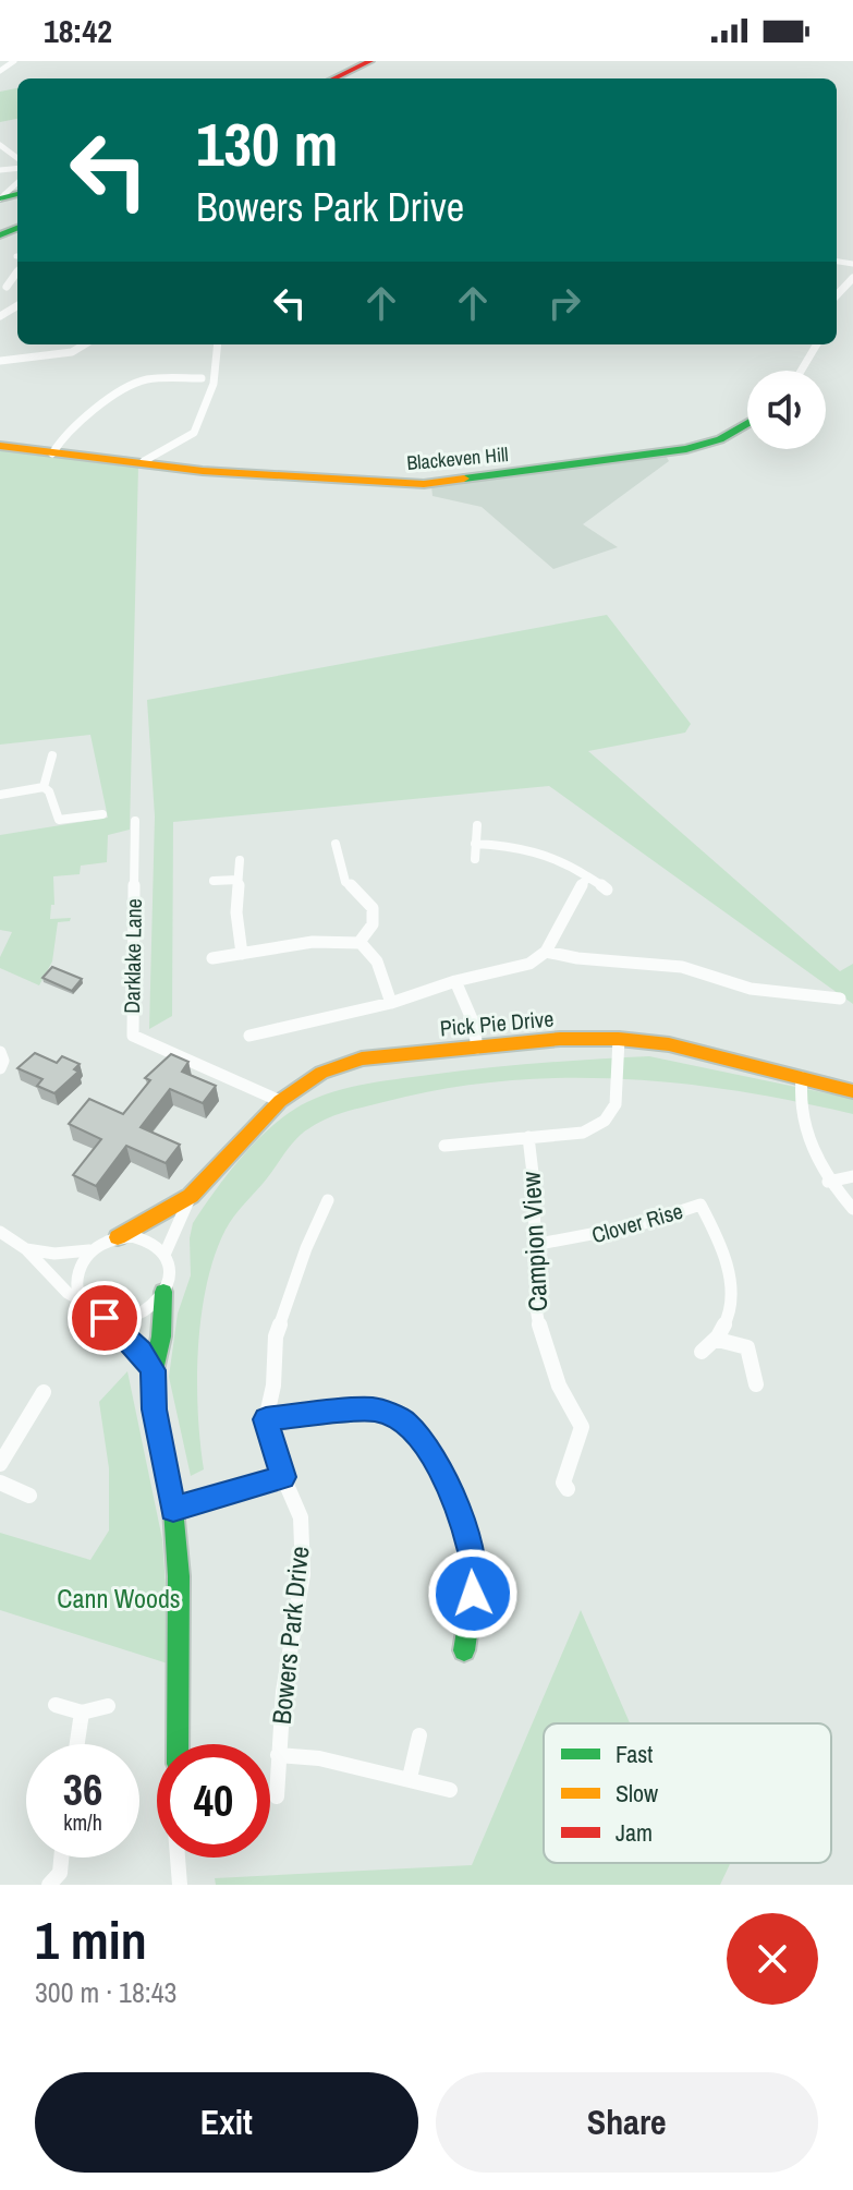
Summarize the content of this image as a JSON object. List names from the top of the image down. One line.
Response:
{"streets":{"main road":["Blackeven Hill","Pick Pie Drive"],"street":["Darklake Lane","Clover Rise","Campion View","Bowers Park Drive"]},"crossings":[["Darklake Lane","Pick Pie Drive"],["Clover Rise","Campion View"]],"parks":["Cann Woods"],"legend":["Fast","Slow","Jam"],"page":{"status":"18:42","turn":["130 m","Bowers Park Drive"],"speed":"36 km/h","limit":"40","heading":["1 min","300 m · 18:43"],"buttons":["Exit","Share"]}}
